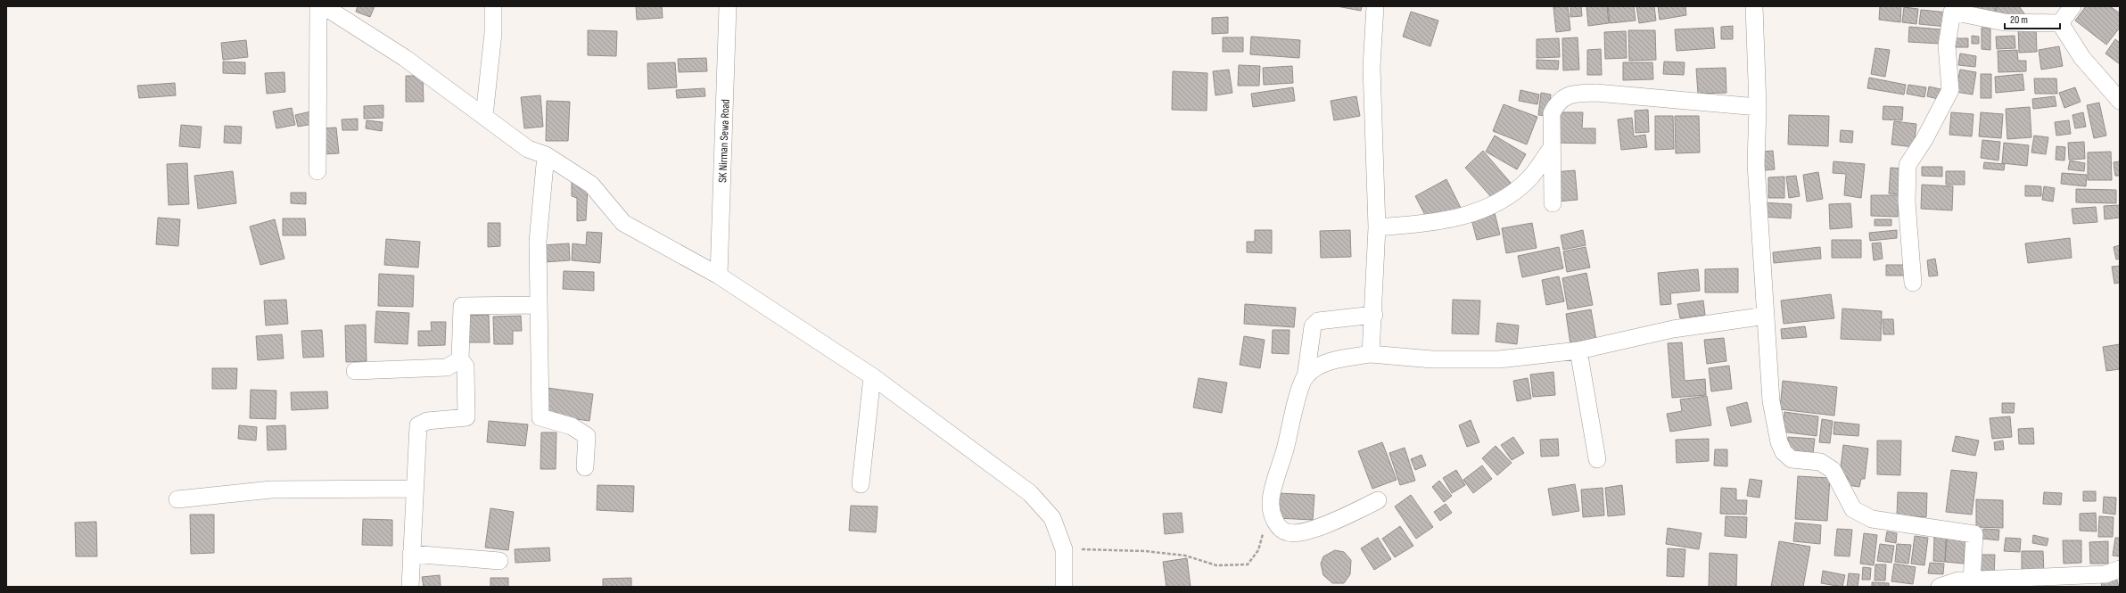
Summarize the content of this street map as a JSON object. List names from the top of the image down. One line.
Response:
{"streets":{"street":["SK Nirman Sewa Road"]},"scale_bar":"20 m"}
